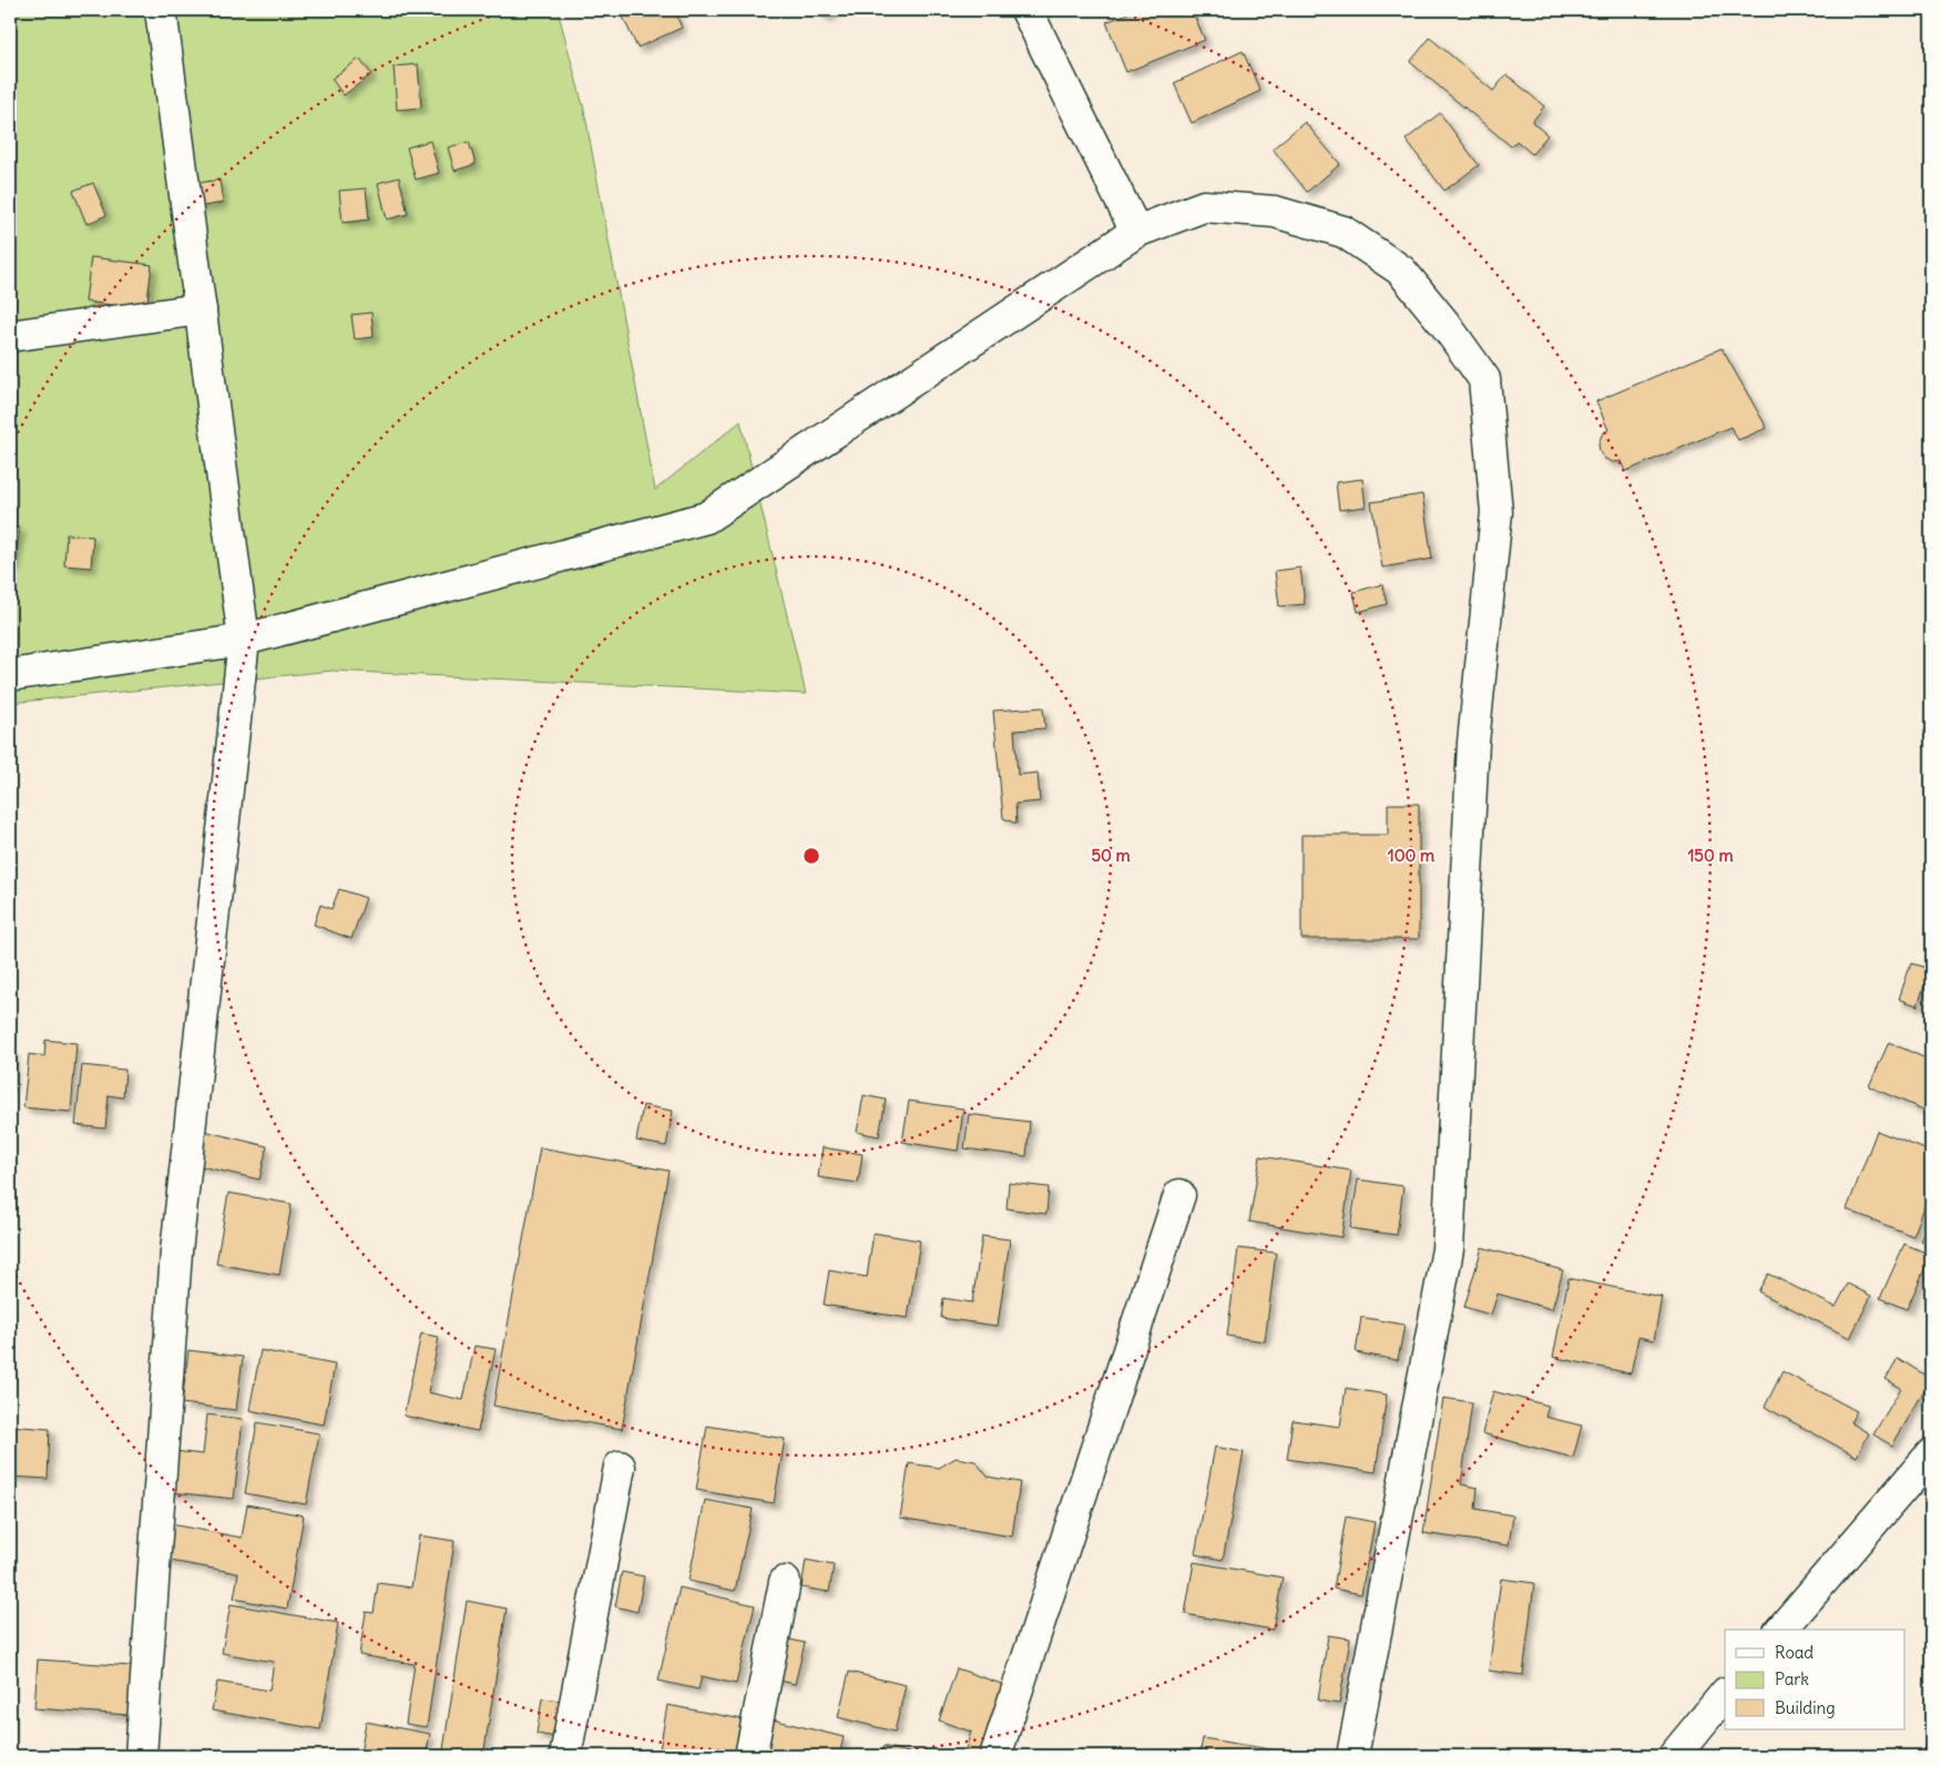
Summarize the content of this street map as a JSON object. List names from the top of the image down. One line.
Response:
{"legend":["Road","Park","Building"],"rings":["50 m","100 m","150 m"]}
